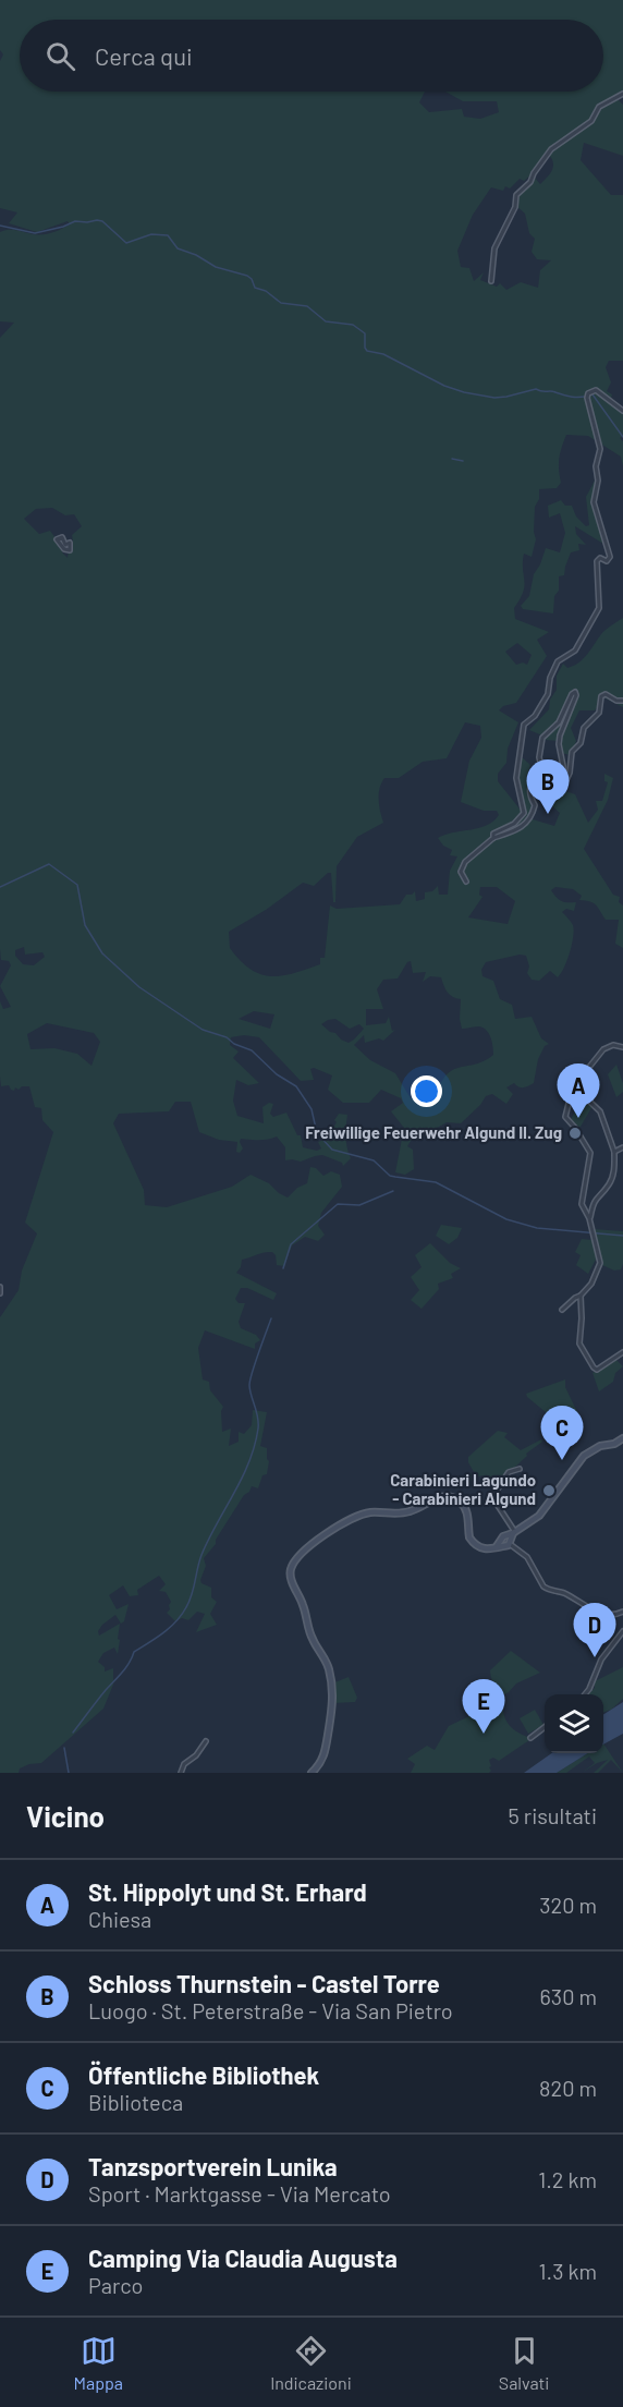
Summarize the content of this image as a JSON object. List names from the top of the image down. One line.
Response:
{"places":["Freiwillige Feuerwehr Algund II. Zug","Carabinieri Lagundo - Carabinieri Algund"],"page":{"search":"Cerca qui","pins":["B","A","C","D","E"],"heading":["Vicino","5 risultati"],"list":[{"mark":"A","name":"St. Hippolyt und St. Erhard","note":"Chiesa","value":"320 m"},{"mark":"B","name":"Schloss Thurnstein - Castel Torre","note":"Luogo · St. Peterstraße - Via San Pietro","value":"630 m"},{"mark":"C","name":"Öffentliche Bibliothek","note":"Biblioteca","value":"820 m"},{"mark":"D","name":"Tanzsportverein Lunika","note":"Sport · Marktgasse - Via Mercato","value":"1.2 km"},{"mark":"E","name":"Camping Via Claudia Augusta","note":"Parco","value":"1.3 km"}],"nav":["Mappa","Indicazioni","Salvati"]}}
